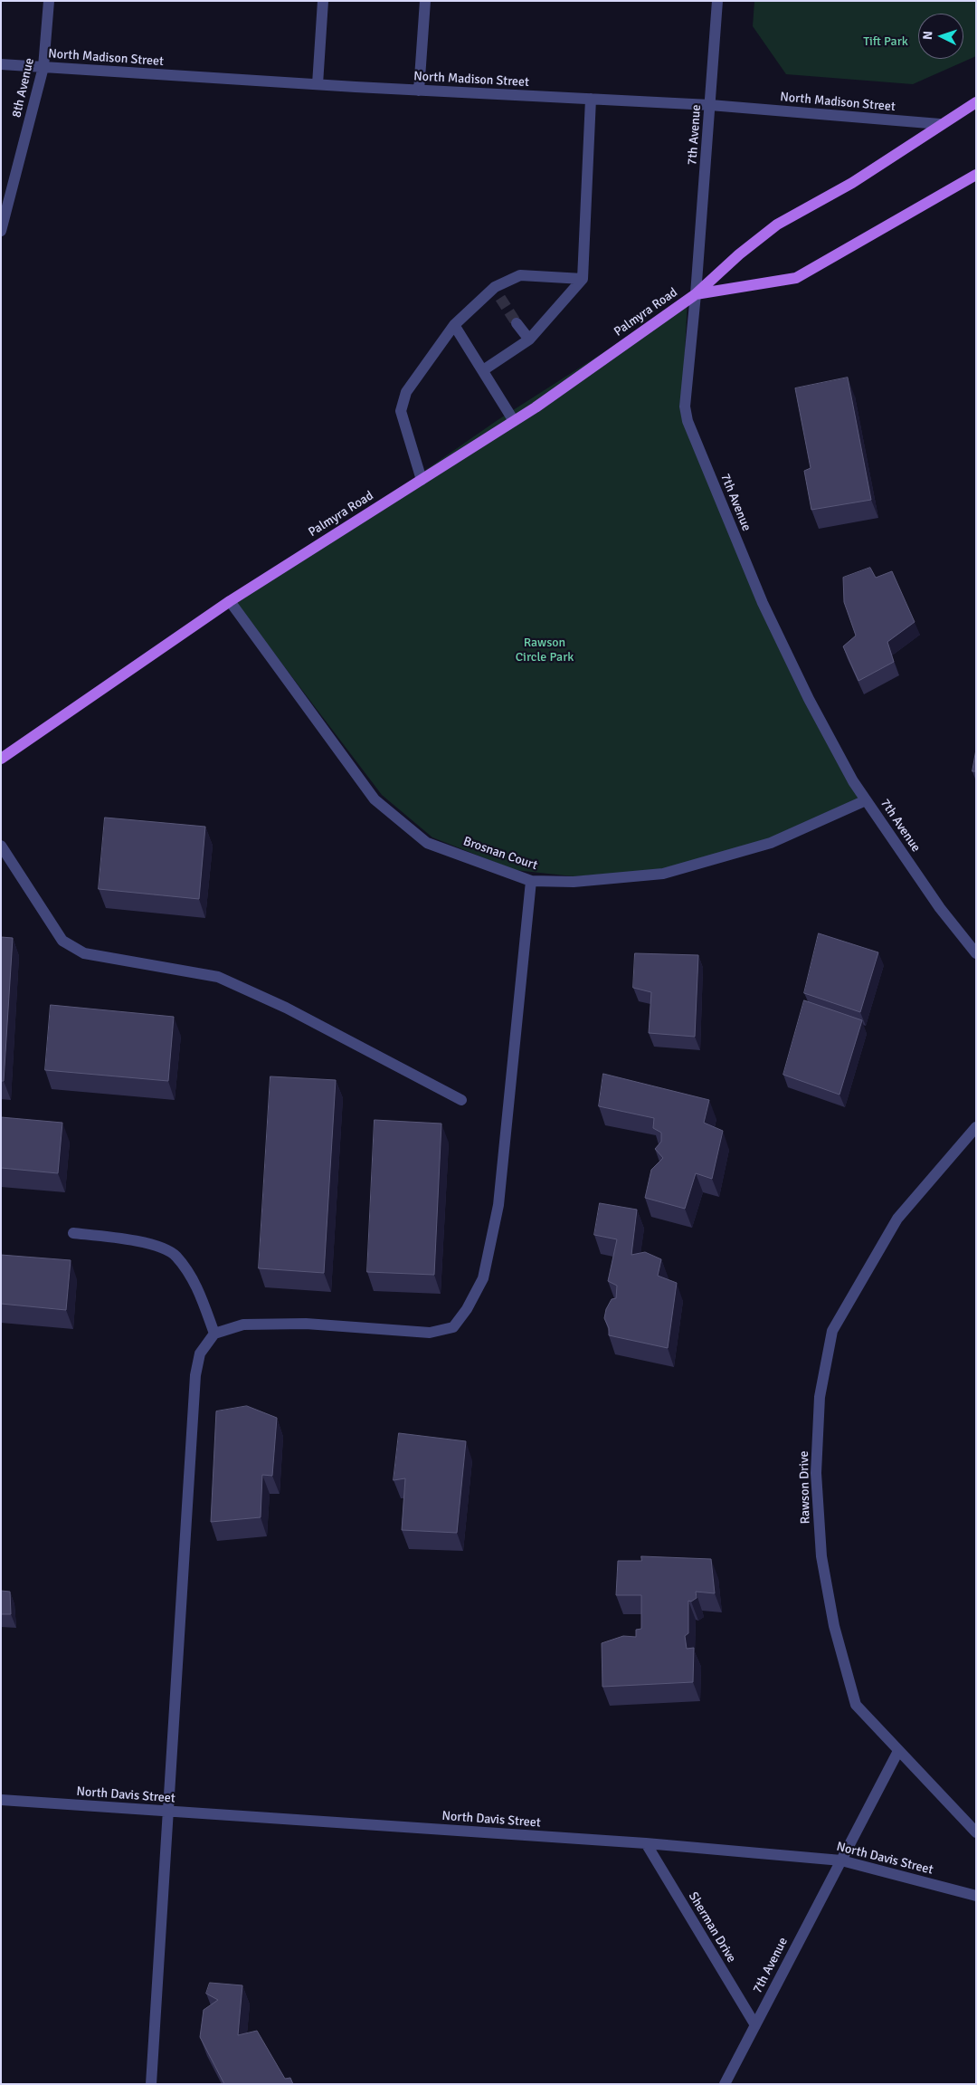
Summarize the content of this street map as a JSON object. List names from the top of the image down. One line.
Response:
{"streets":{"main road":["Palmyra Road"],"street":["North Madison Street","8th Avenue","7th Avenue","Brosnan Court","Rawson Drive","North Davis Street","Sherman Drive"]},"crossings":[["North Madison Street","8th Avenue"],["North Madison Street","7th Avenue"],["North Madison Street","Palmyra Road"],["7th Avenue","Palmyra Road"],["7th Avenue","Brosnan Court"],["7th Avenue","North Davis Street"],["7th Avenue","Sherman Drive"],["Palmyra Road","Brosnan Court"],["North Davis Street","Sherman Drive"]],"parks":["Tift Park","Rawson Circle Park"],"north":"left"}
